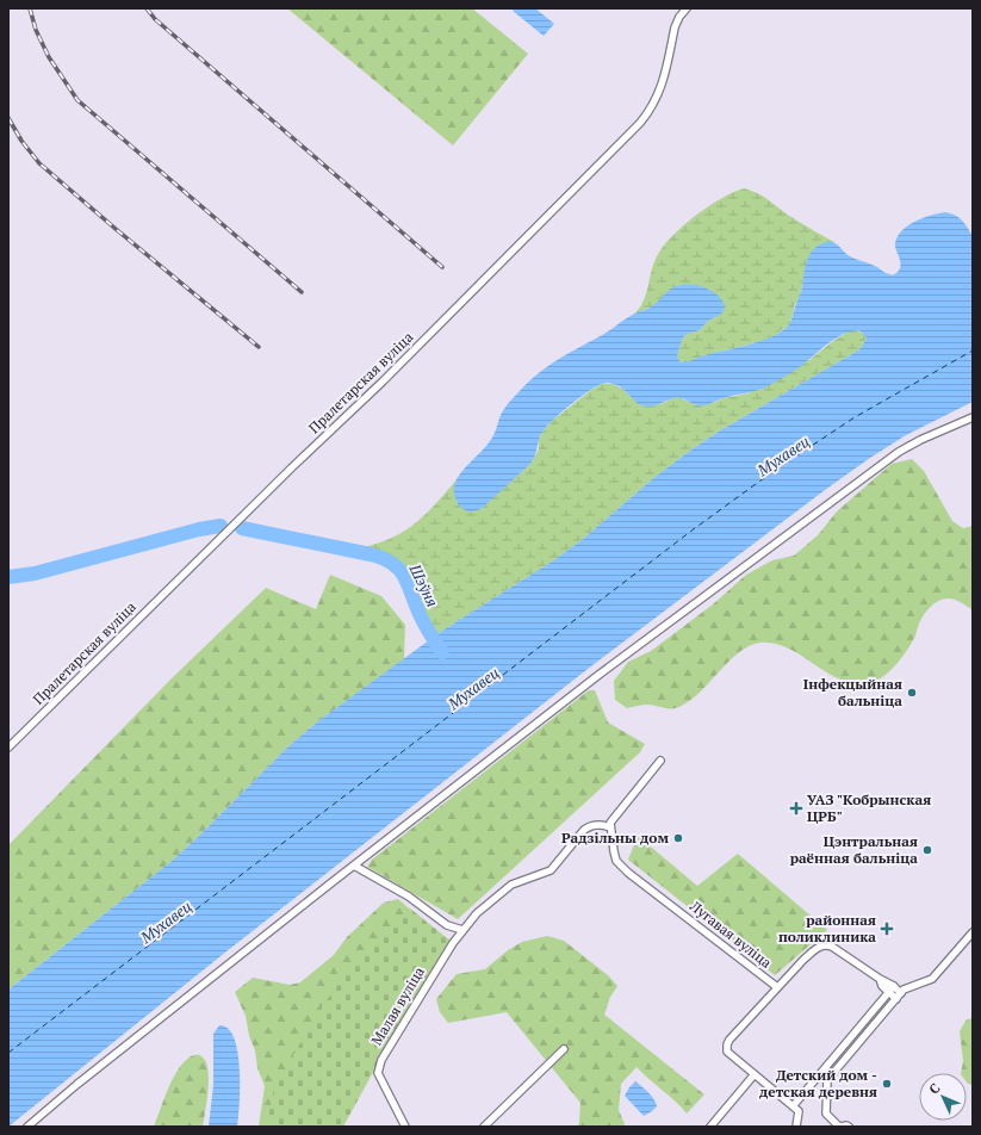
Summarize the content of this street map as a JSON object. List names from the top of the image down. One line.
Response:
{"streets":{"street":["Пралетарская вуліца","Лугавая вуліца","Малая вуліца"]},"crossings":[["Лугавая вуліца","Малая вуліца"]],"water":["Мухавец","Шэўня"],"places":{"other":["Інфекцыйная бальніца","Радзільны дом","Цэнтральная раённая бальніца","Детский дом - детская деревня"],"health":["УАЗ \"Кобрынская ЦРБ\"","районная поликлиника"]},"north":"top left"}
